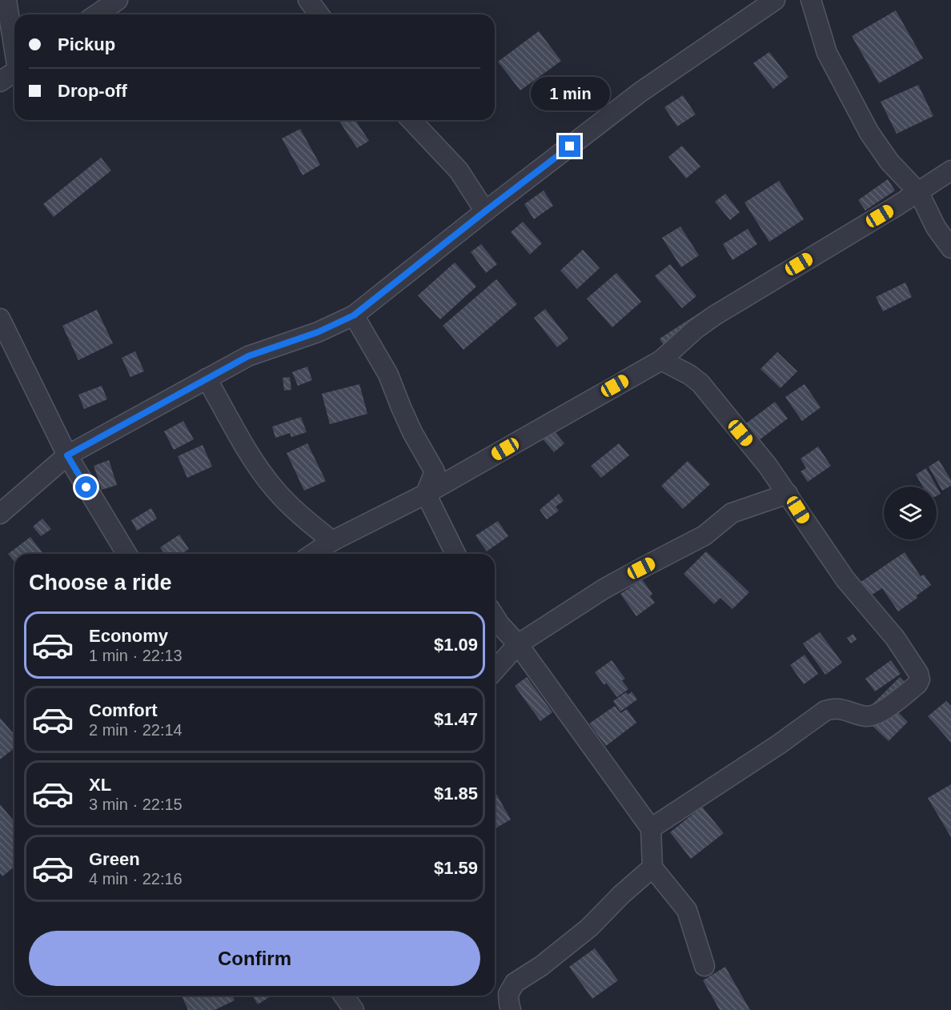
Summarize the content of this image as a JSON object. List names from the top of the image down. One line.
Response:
{"page":{"banner":["Pickup","Drop-off"],"bubble":"1 min","heading":"Choose a ride","list":[{"name":"Economy","note":"1 min · 22:13","value":"$1.09"},{"name":"Comfort","note":"2 min · 22:14","value":"$1.47"},{"name":"XL","note":"3 min · 22:15","value":"$1.85"},{"name":"Green","note":"4 min · 22:16","value":"$1.59"}],"buttons":"Confirm"}}
